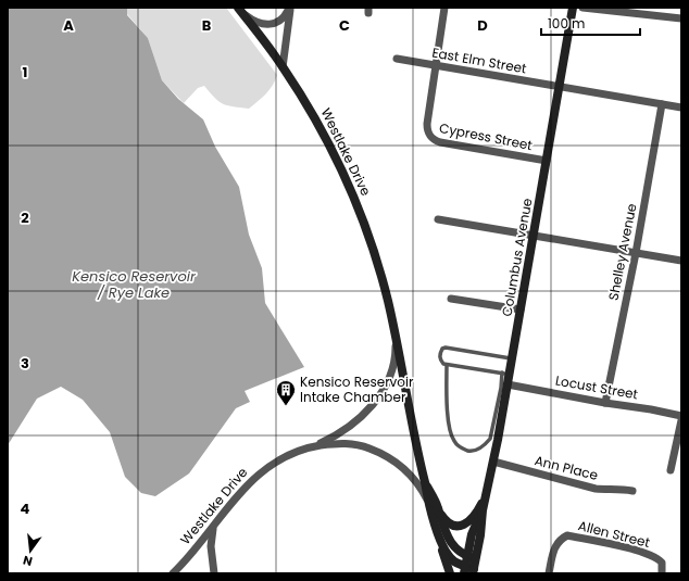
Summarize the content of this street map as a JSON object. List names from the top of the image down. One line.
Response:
{"streets":{"street":["East Elm Street","Cypress Street","Westlake Drive","Shelley Avenue","Columbus Avenue","Locust Street","Ann Place","Allen Street"]},"crossings":[["East Elm Street","Cypress Street"],["East Elm Street","Shelley Avenue"],["East Elm Street","Columbus Avenue"],["Cypress Street","Columbus Avenue"],["Shelley Avenue","Locust Street"],["Columbus Avenue","Locust Street"],["Columbus Avenue","Ann Place"]],"water":["Kensico Reservoir / Rye Lake"],"places":{"building":["Kensico Reservoir Intake Chamber"]},"scale_bar":"100 m","north":"bottom","grid":{"columns":["A","B","C","D"],"rows":["1","2","3","4"]}}
